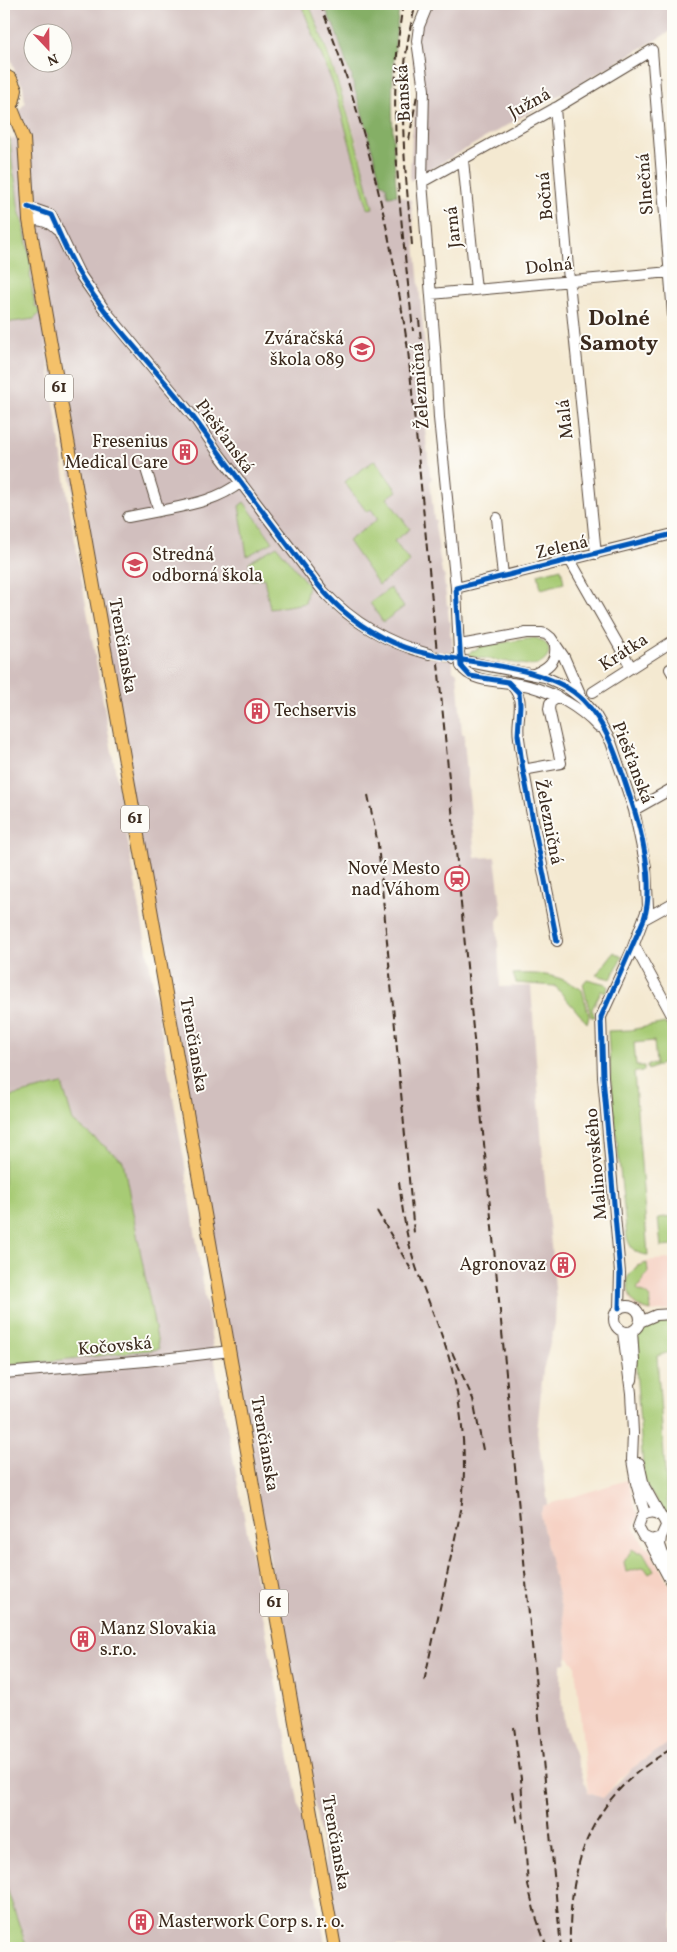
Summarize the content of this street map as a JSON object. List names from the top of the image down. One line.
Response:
{"streets":{"main road":["61","Trenčianska"],"street":["Banská","Južná","Slnečná","Bočná","Jarná","Dolná","Železničná","Malá","Piešťanská","Zelená","Krátka","Malinovského","Kočovská"]},"crossings":[["Banská","Južná"],["Banská","Železničná"],["Južná","Slnečná"],["Južná","Bočná"],["Južná","Jarná"],["Južná","Železničná"],["Slnečná","Dolná"],["Bočná","Dolná"],["Bočná","Malá"],["Jarná","Dolná"],["Dolná","Železničná"],["Dolná","Malá"],["Železničná","Piešťanská"],["Železničná","Zelená"],["61","Trenčianska"],["Malá","Zelená"],["Piešťanská","Trenčianska"],["Piešťanská","Malinovského"],["Zelená","Krátka"],["Trenčianska","Kočovská"]],"districts":["Dolné Samoty"],"places":{"school or university":["Zváračská škola 089","Stredná odborná škola"],"building":["Fresenius Medical Care","Techservis","Agronovaz","Manz Slovakia s.r.o.","Masterwork Corp s. r. o."],"station":["Nové Mesto nad Váhom"]},"north":"bottom"}
